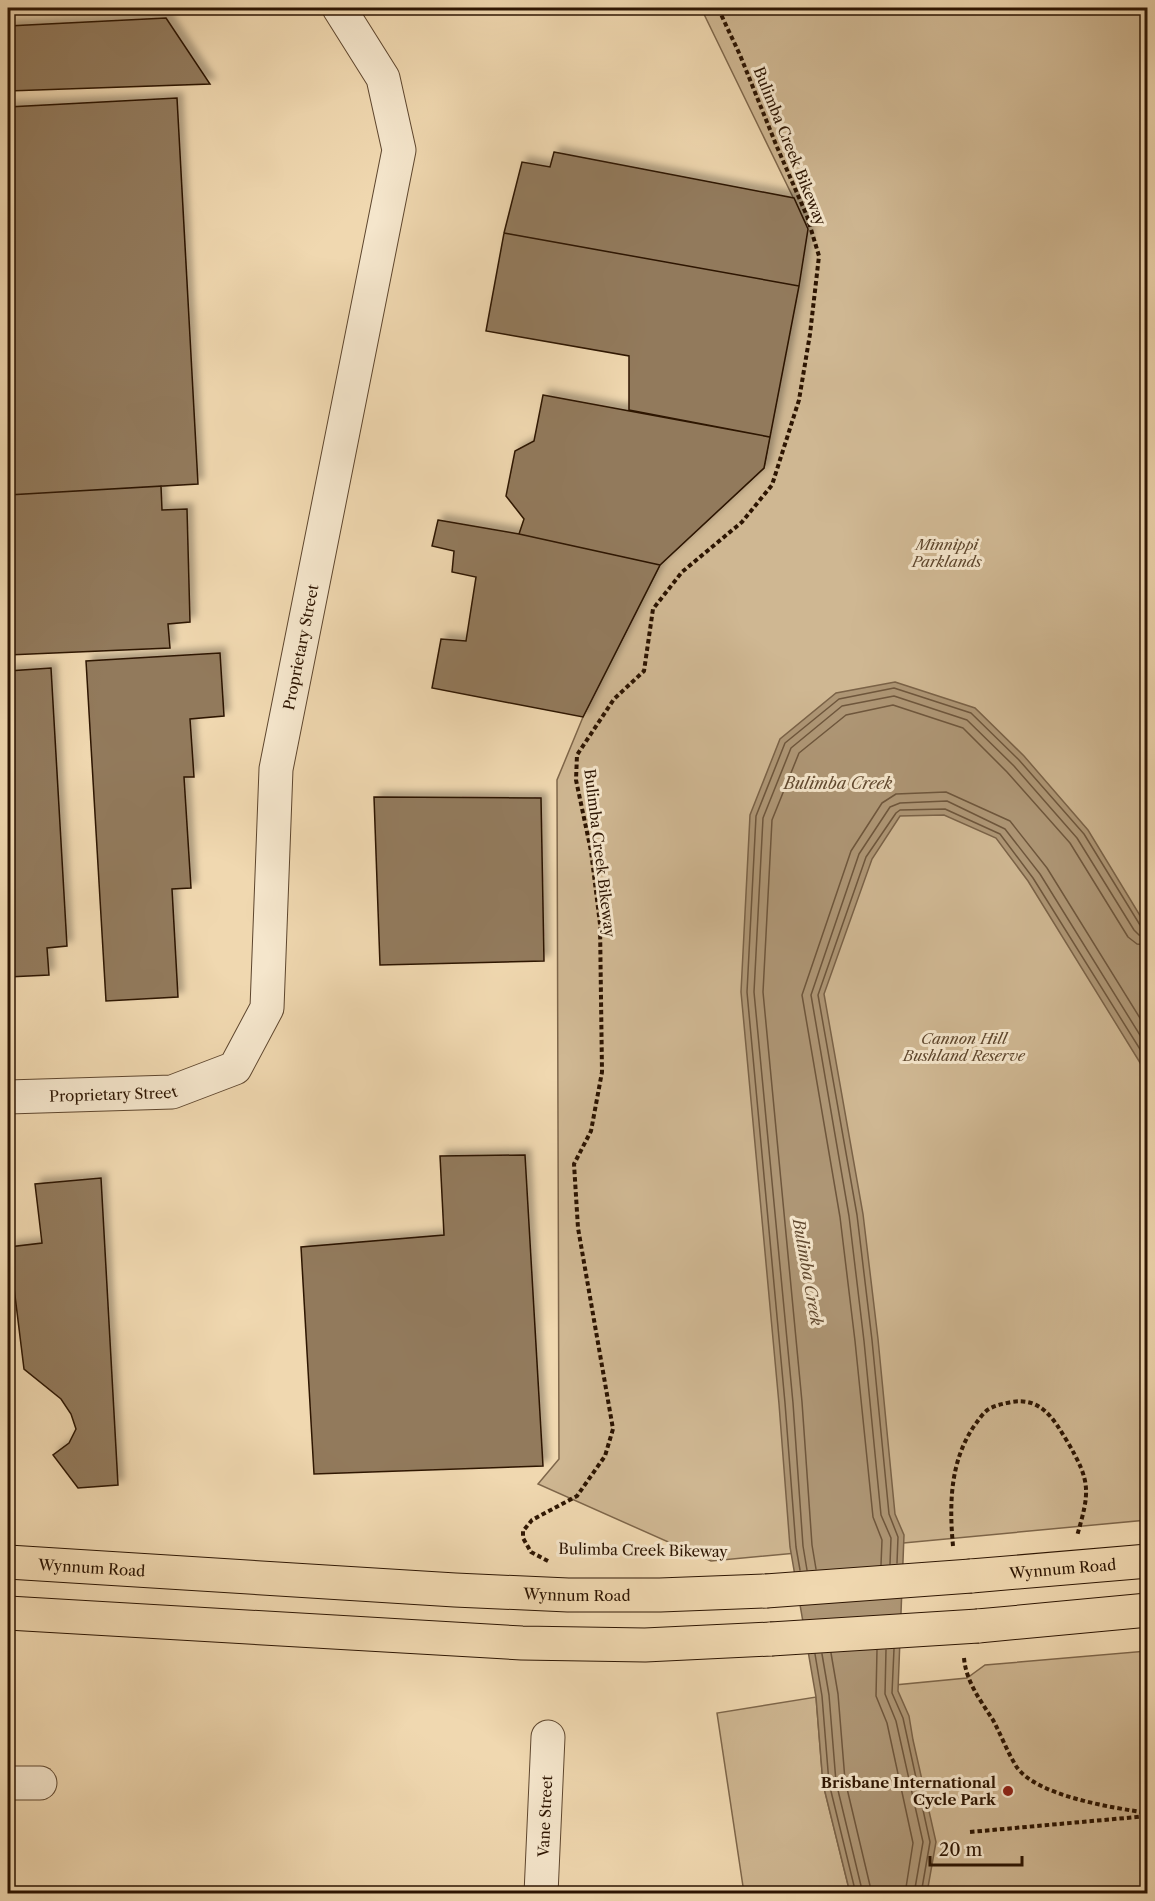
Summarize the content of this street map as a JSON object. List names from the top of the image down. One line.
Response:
{"streets":{"main road":["Wynnum Road"],"street":["Proprietary Street","Vane Street"],"path":["Bulimba Creek Bikeway"]},"water":["Bulimba Creek"],"parks":["Minnippi Parklands","Cannon Hill Bushland Reserve"],"places":["Brisbane International Cycle Park"],"scale_bar":"20 m"}
